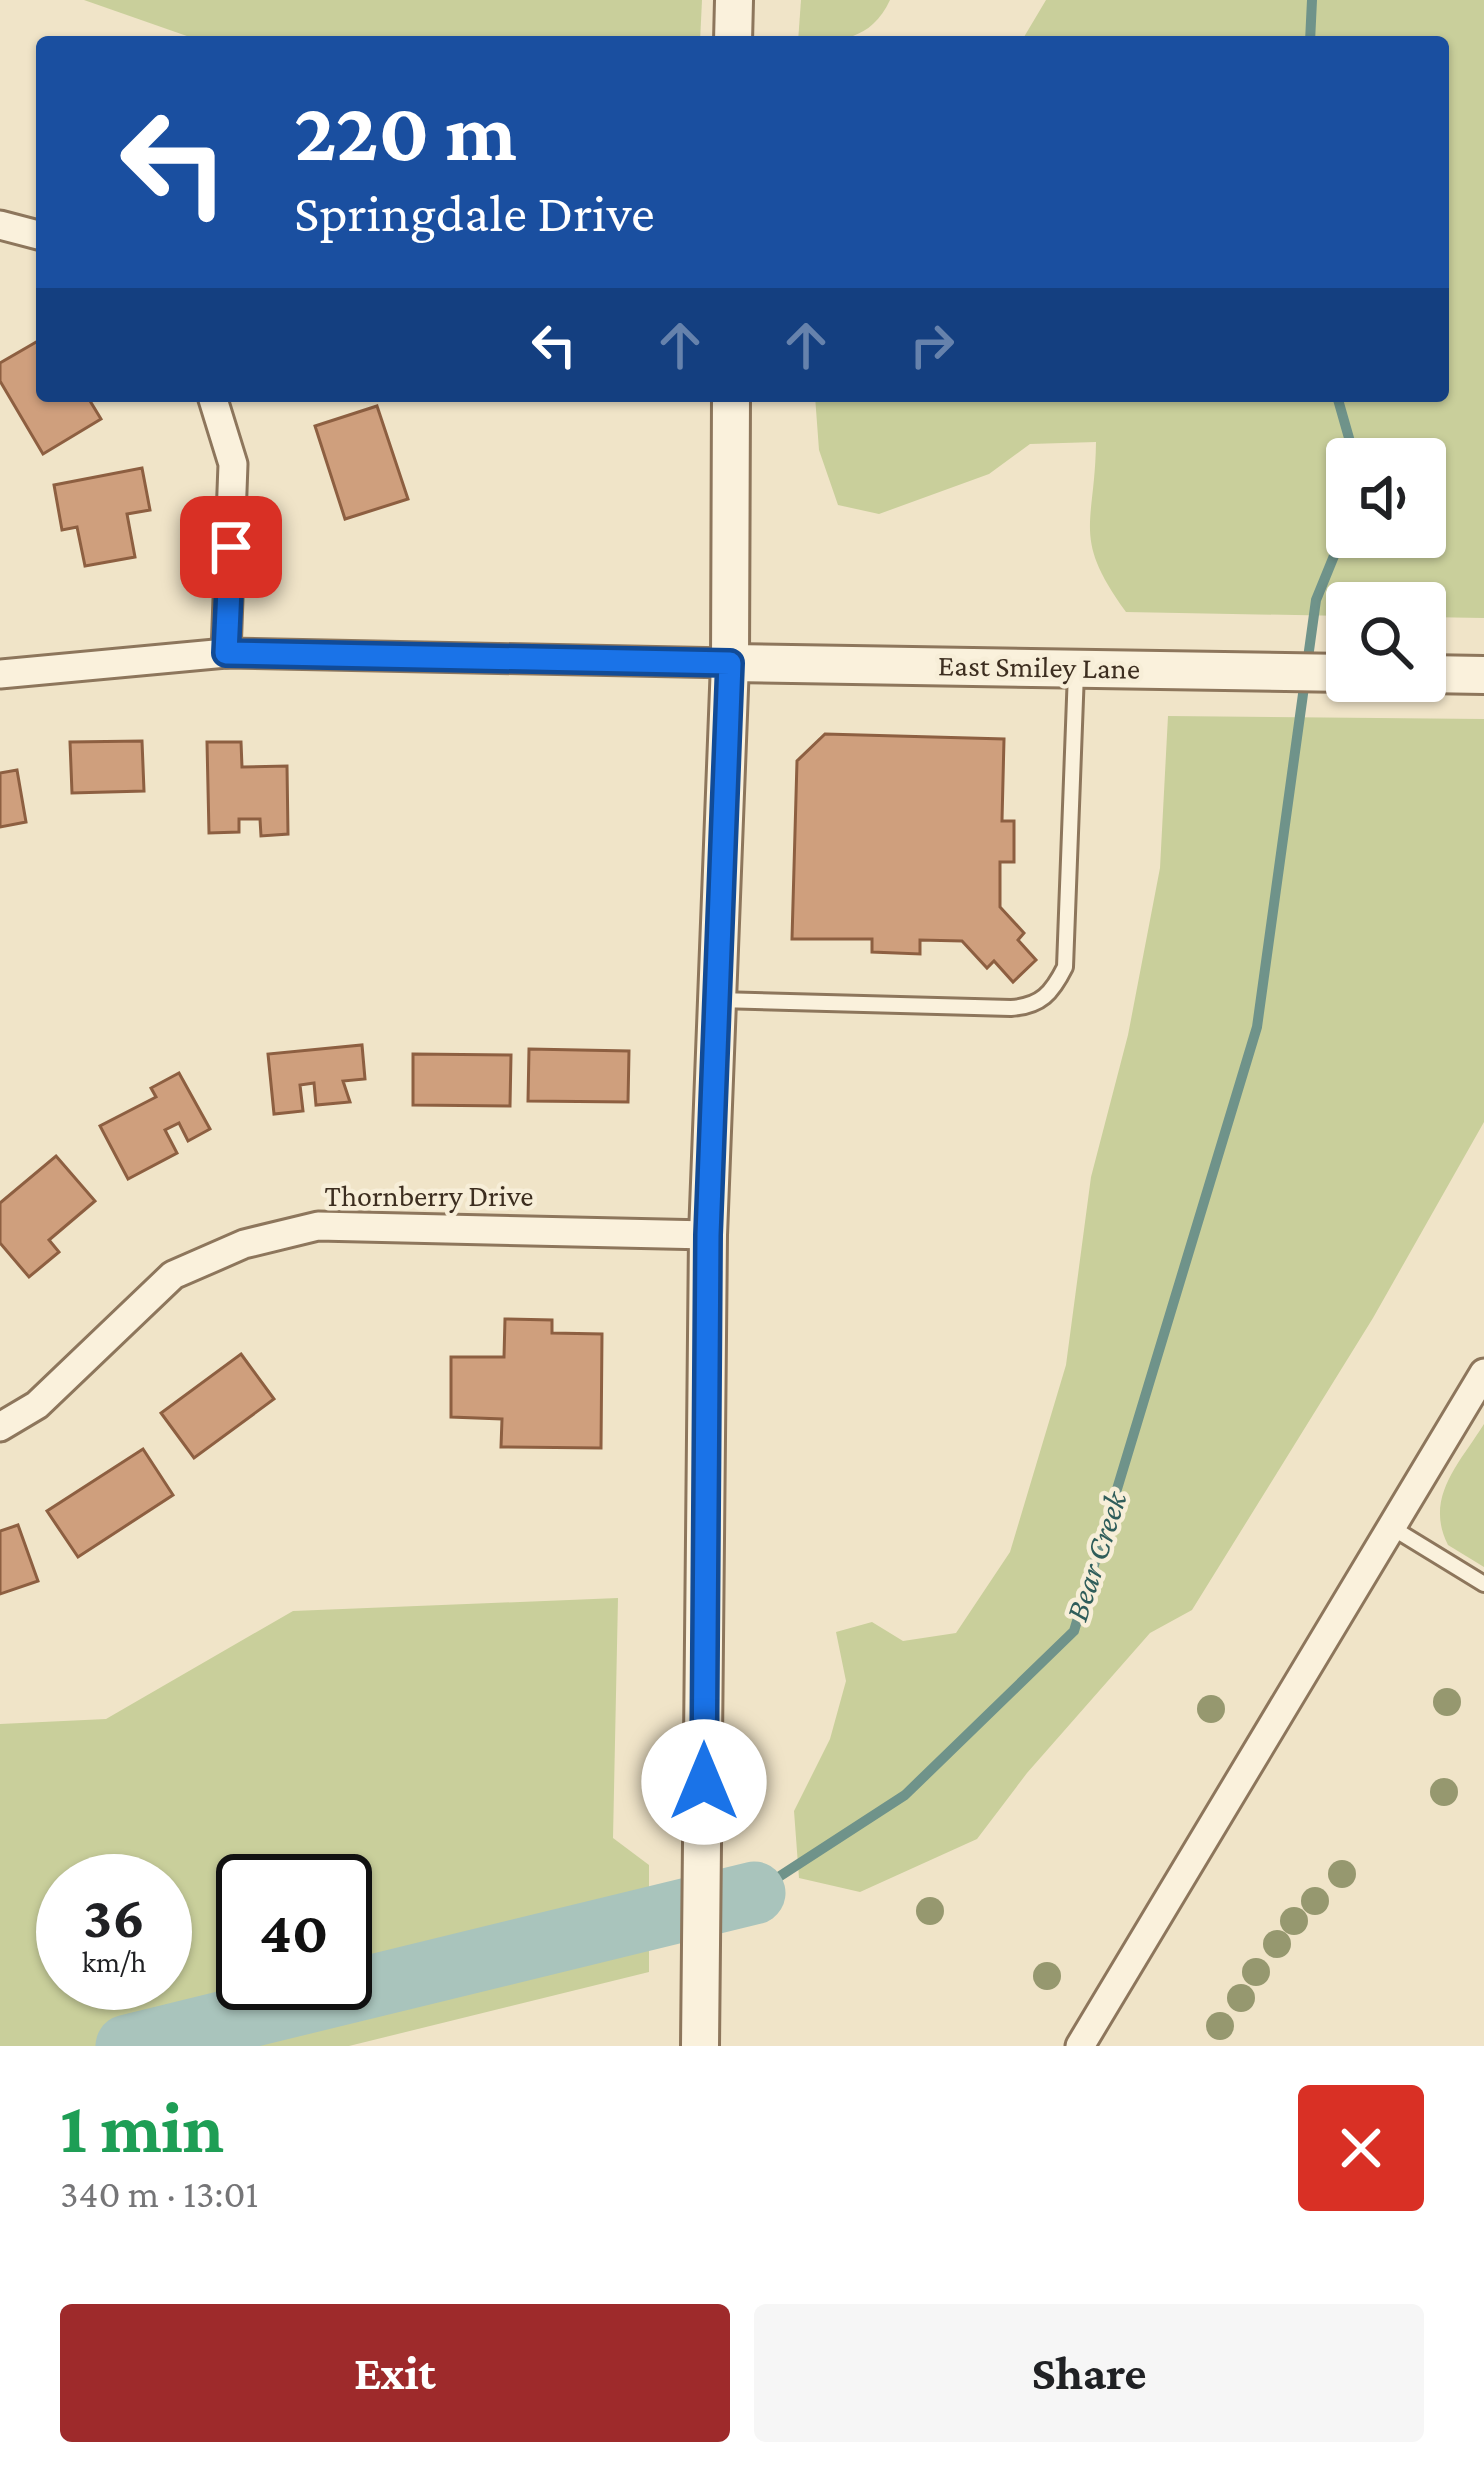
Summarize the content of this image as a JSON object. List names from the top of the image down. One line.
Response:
{"streets":{"street":["East Smiley Lane","Thornberry Drive"]},"water":["Bear Creek"],"page":{"turn":["220 m","Springdale Drive"],"speed":"36 km/h","limit":"40","heading":["1 min","340 m · 13:01"],"buttons":["Exit","Share"]}}
